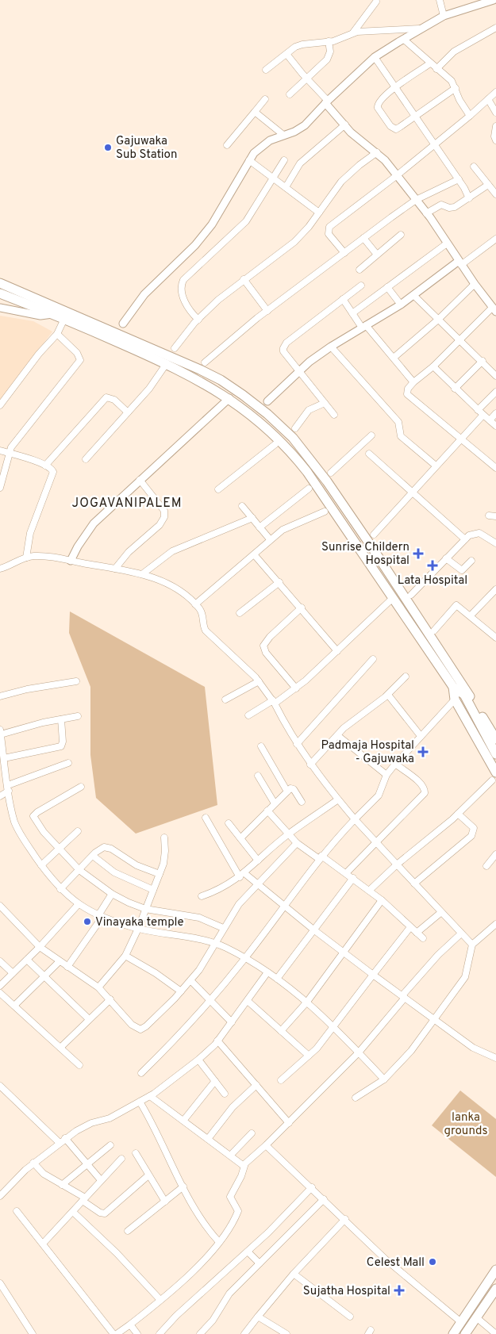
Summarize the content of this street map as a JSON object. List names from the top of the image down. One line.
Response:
{"districts":["JOGAVANIPALEM"],"parks":["lanka grounds"],"places":{"other":["Gajuwaka Sub Station","Vinayaka temple","Celest Mall"],"health":["Sunrise Childern Hospital","Lata Hospital","Padmaja Hospital - Gajuwaka","Sujatha Hospital"]}}
